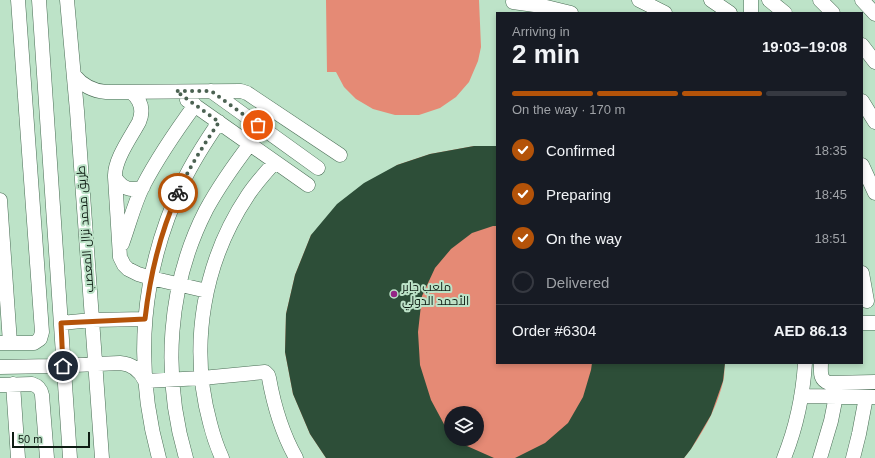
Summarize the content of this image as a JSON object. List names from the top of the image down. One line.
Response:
{"streets":{"street":["طريق محمد نزال المعصب"]},"places":["ملعب جابر الأحمد الدولي"],"scale_bar":"50 m","page":{"heading":["2 min","Arriving in","19:03–19:08"],"panel":["Order #6304","AED 86.13"],"bar":"On the way · 170 m","list":[["Confirmed","18:35"],["Preparing","18:45"],["On the way","18:51"],"Delivered"],"scale":"50 m"}}
